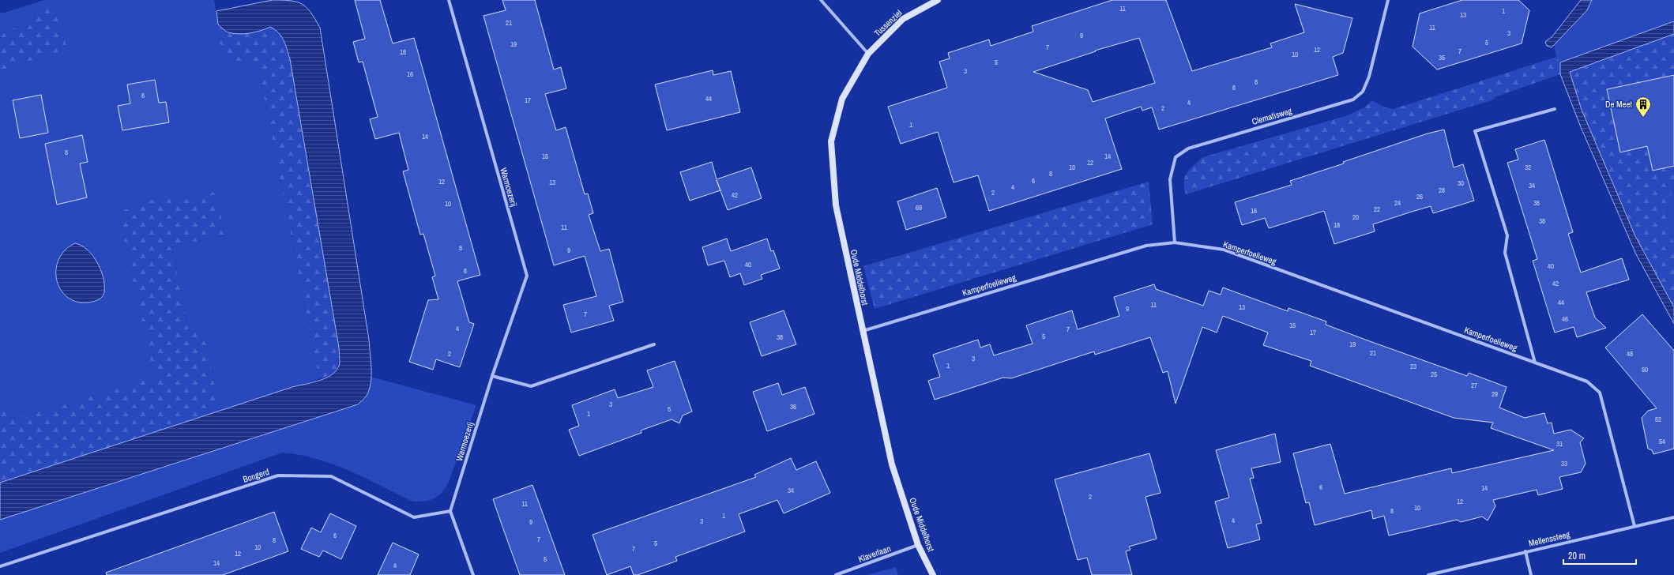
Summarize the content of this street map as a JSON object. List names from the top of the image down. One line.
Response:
{"streets":{"street":["Tussenziel","Clematisweg","Warmoezerij","Kamperfoelieweg","Oude Middelhorst","Bongerd","Mellenssteeg","Klaverlaan"]},"crossings":[["Tussenziel","Oude Middelhorst"],["Clematisweg","Kamperfoelieweg"],["Warmoezerij","Bongerd"],["Kamperfoelieweg","Oude Middelhorst"],["Kamperfoelieweg","Mellenssteeg"],["Oude Middelhorst","Klaverlaan"]],"places":{"building":["De Meet"]},"house_numbers":["11","1","13","21","11","3","9","5","19","7","12","7","18","10","35","5","3","16","8","6","6","44","17","4","2","1","14","8","15","14","12","10","32","8","6","12","13","30","34","4","28","2","42","26","24","36","10","69","22","16","20","38","18","11","8","9","40","40","6","42","44","11","13","9","7","46","15","4","7","17","5","38","19","21","2","48","3","1","23","50","25","27","29","3","36","5","1","52","54","31","33","6","14","34","2","12","11","10","8","1","4","3","9","6","7","8","5","10","7","12","5","14","4"],"scale_bar":"20 m"}
